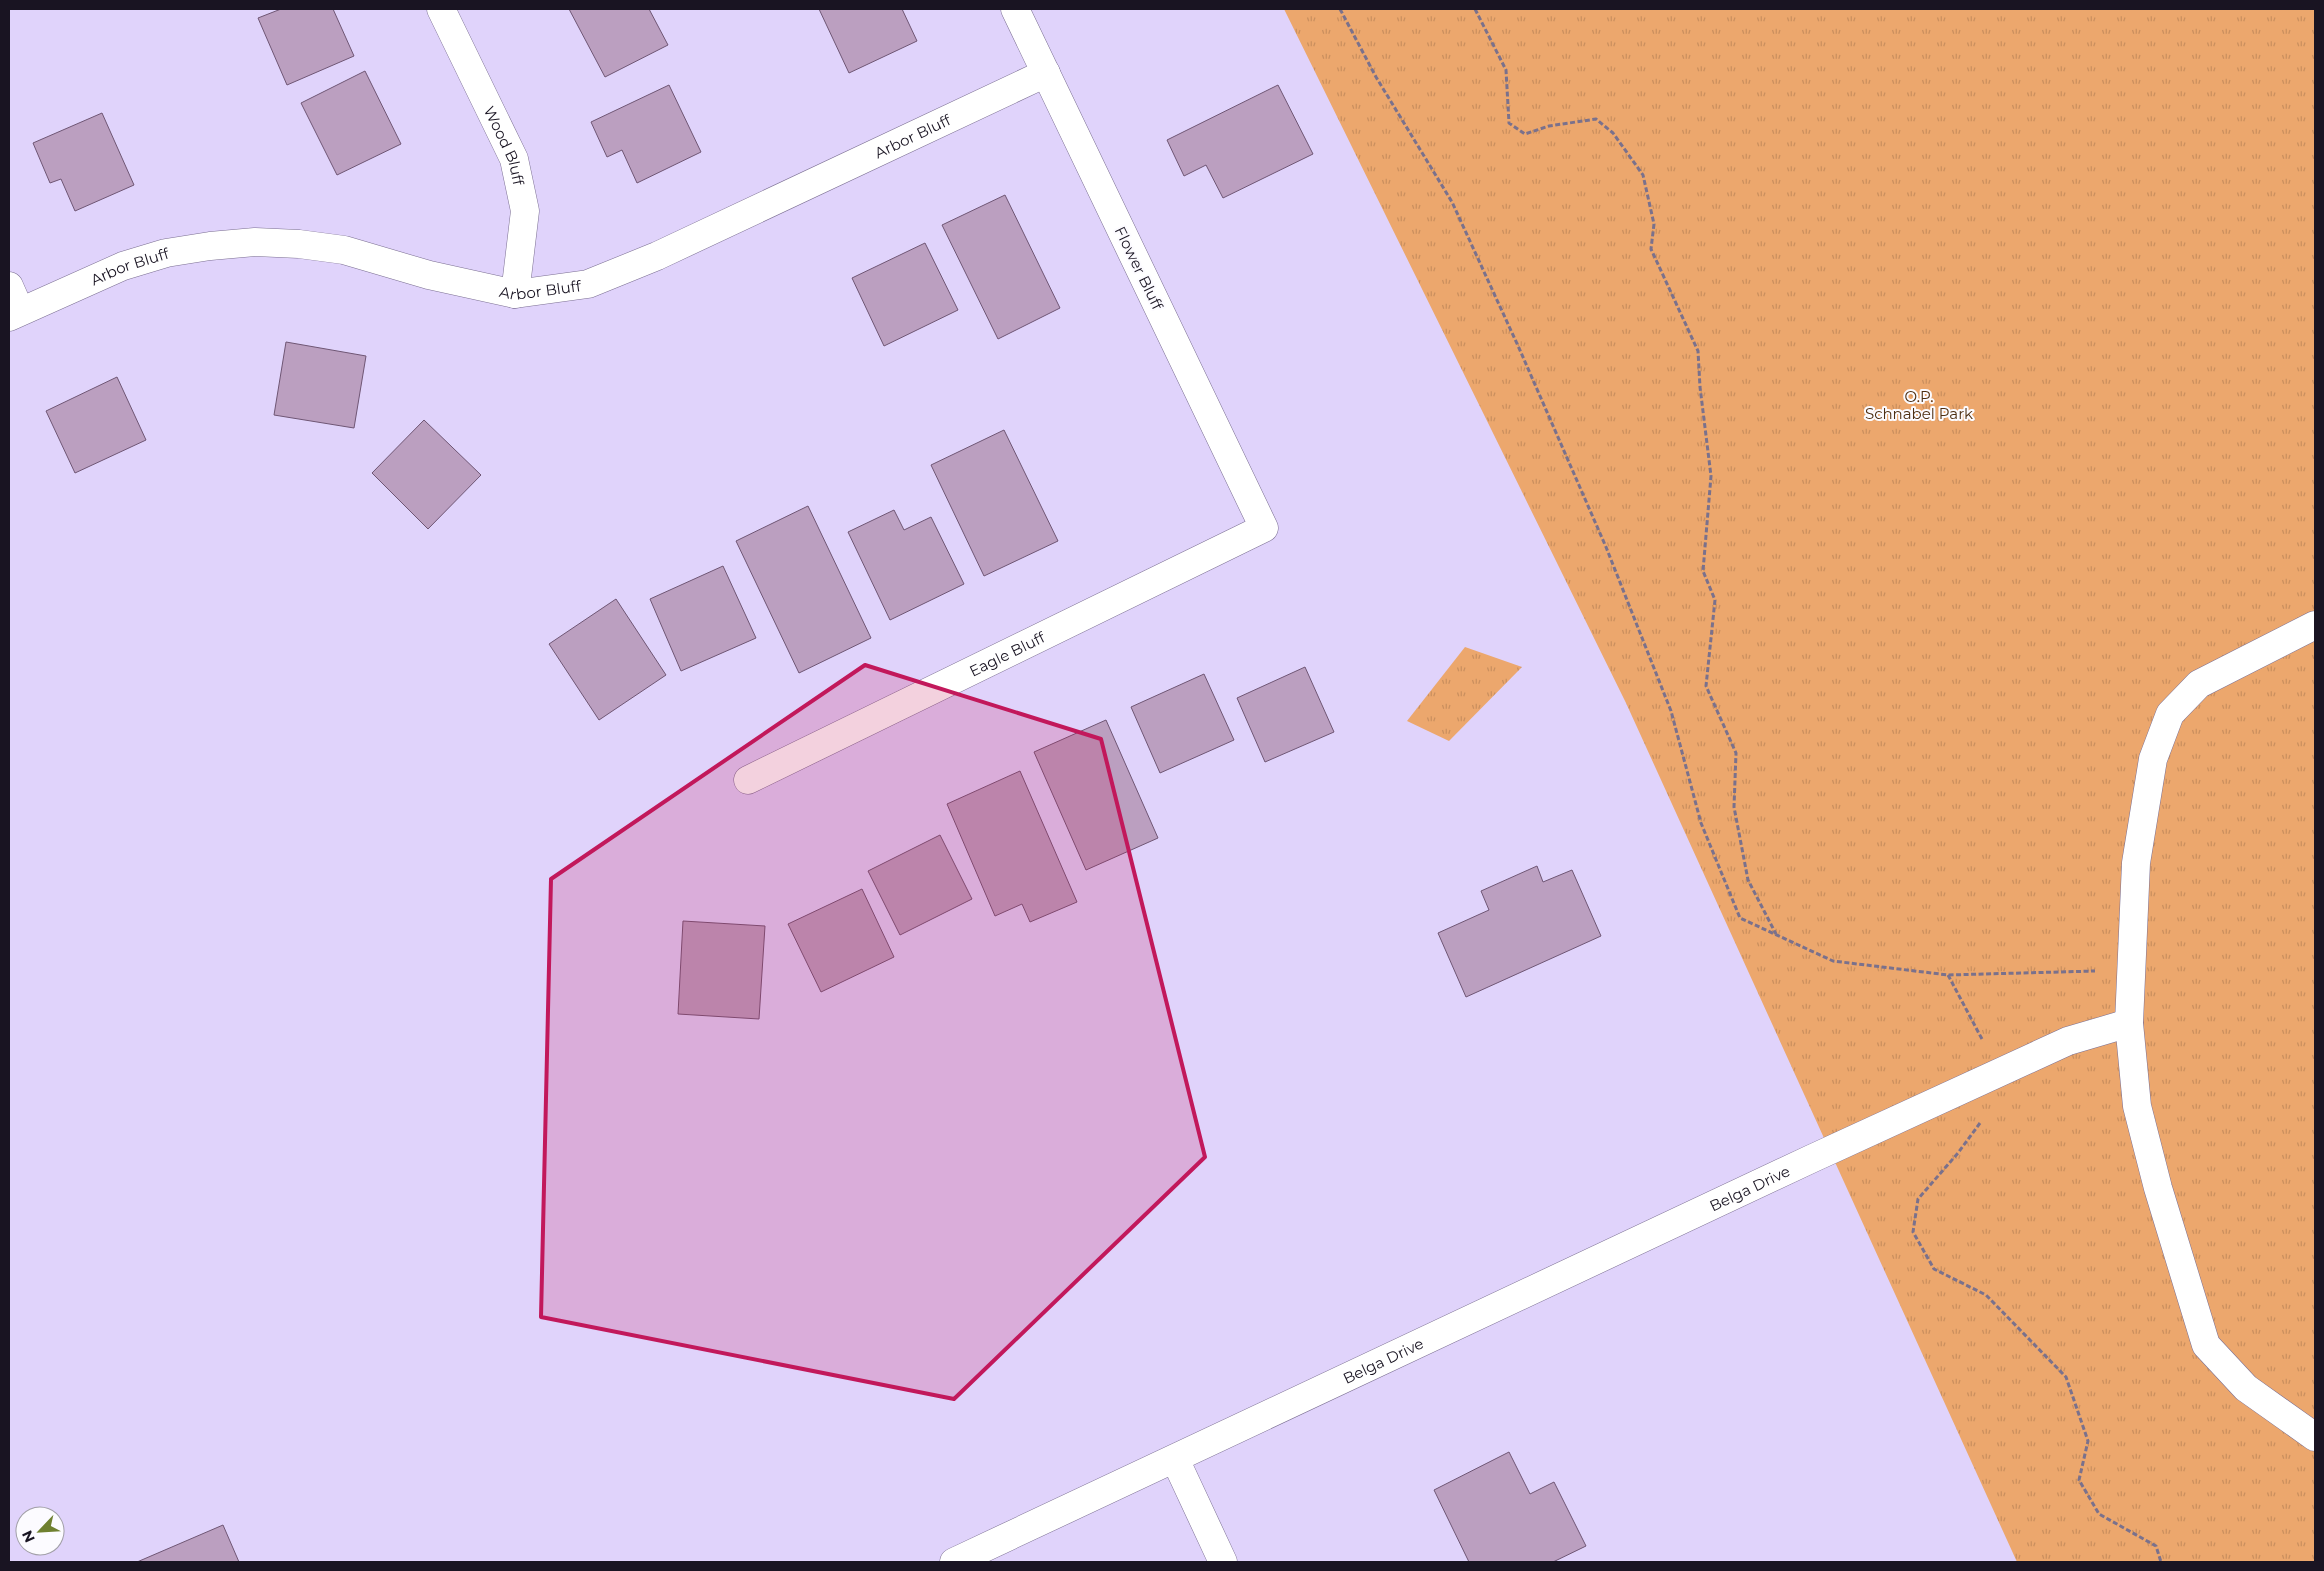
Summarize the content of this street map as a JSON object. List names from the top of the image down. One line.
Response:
{"streets":{"street":["Arbor Bluff","Wood Bluff","Flower Bluff","Eagle Bluff","Belga Drive"]},"crossings":[["Arbor Bluff","Wood Bluff"],["Arbor Bluff","Flower Bluff"],["Flower Bluff","Eagle Bluff"]],"parks":["O.P. Schnabel Park"],"north":"bottom left"}
